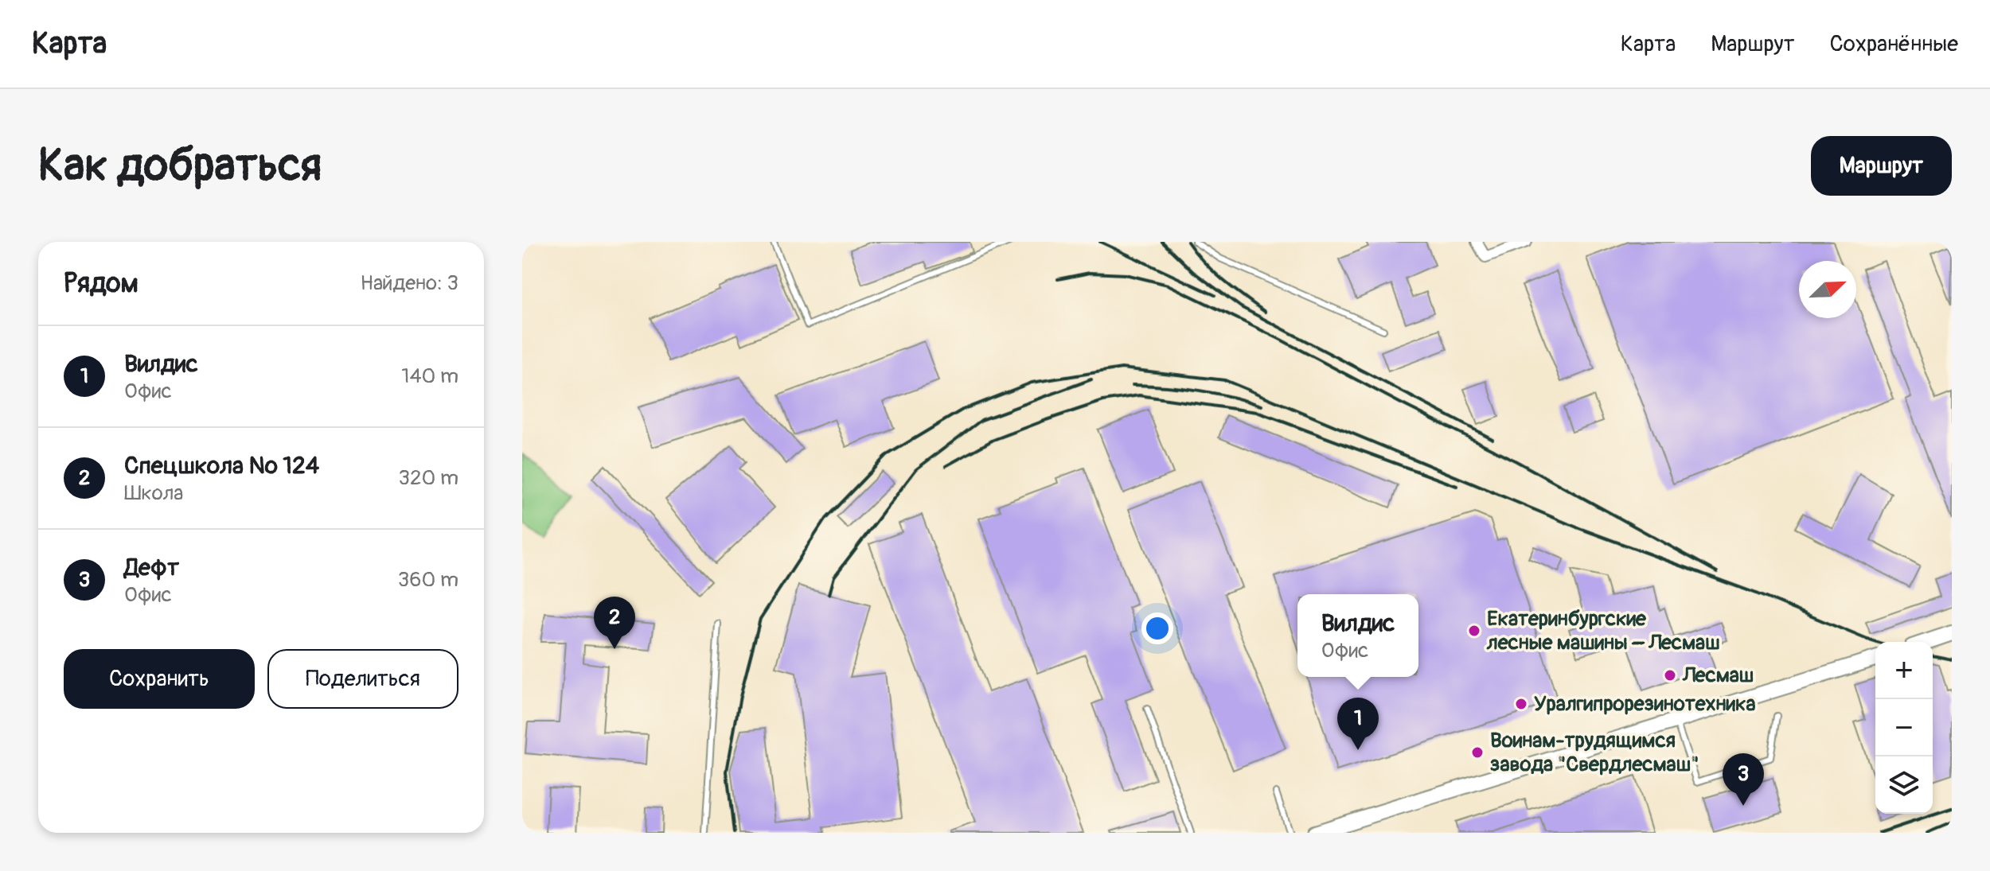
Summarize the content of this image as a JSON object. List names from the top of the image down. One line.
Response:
{"places":["Екатеринбургские лесные машины – Лесмаш","Лесмаш","Уралгипрорезинотехника","Воинам-трудящимся завода \"Свердлесмаш\""],"north":"top right","page":{"header":"Карта","nav":["Карта","Маршрут","Сохранённые"],"buttons":["Маршрут",["Сохранить","Поделиться"]],"title":"Как добраться","heading":["Рядом","Найдено: 3"],"list":[{"mark":"1","name":"Вилдис","note":"Офис","value":"140 m"},{"mark":"2","name":"Спецшкола № 124","note":"Школа","value":"320 m"},{"mark":"3","name":"Дефт","note":"Офис","value":"360 m"}],"popup":["Вилдис","Офис"],"pins":["2","1","3"],"map_buttons":["+","−"]}}
